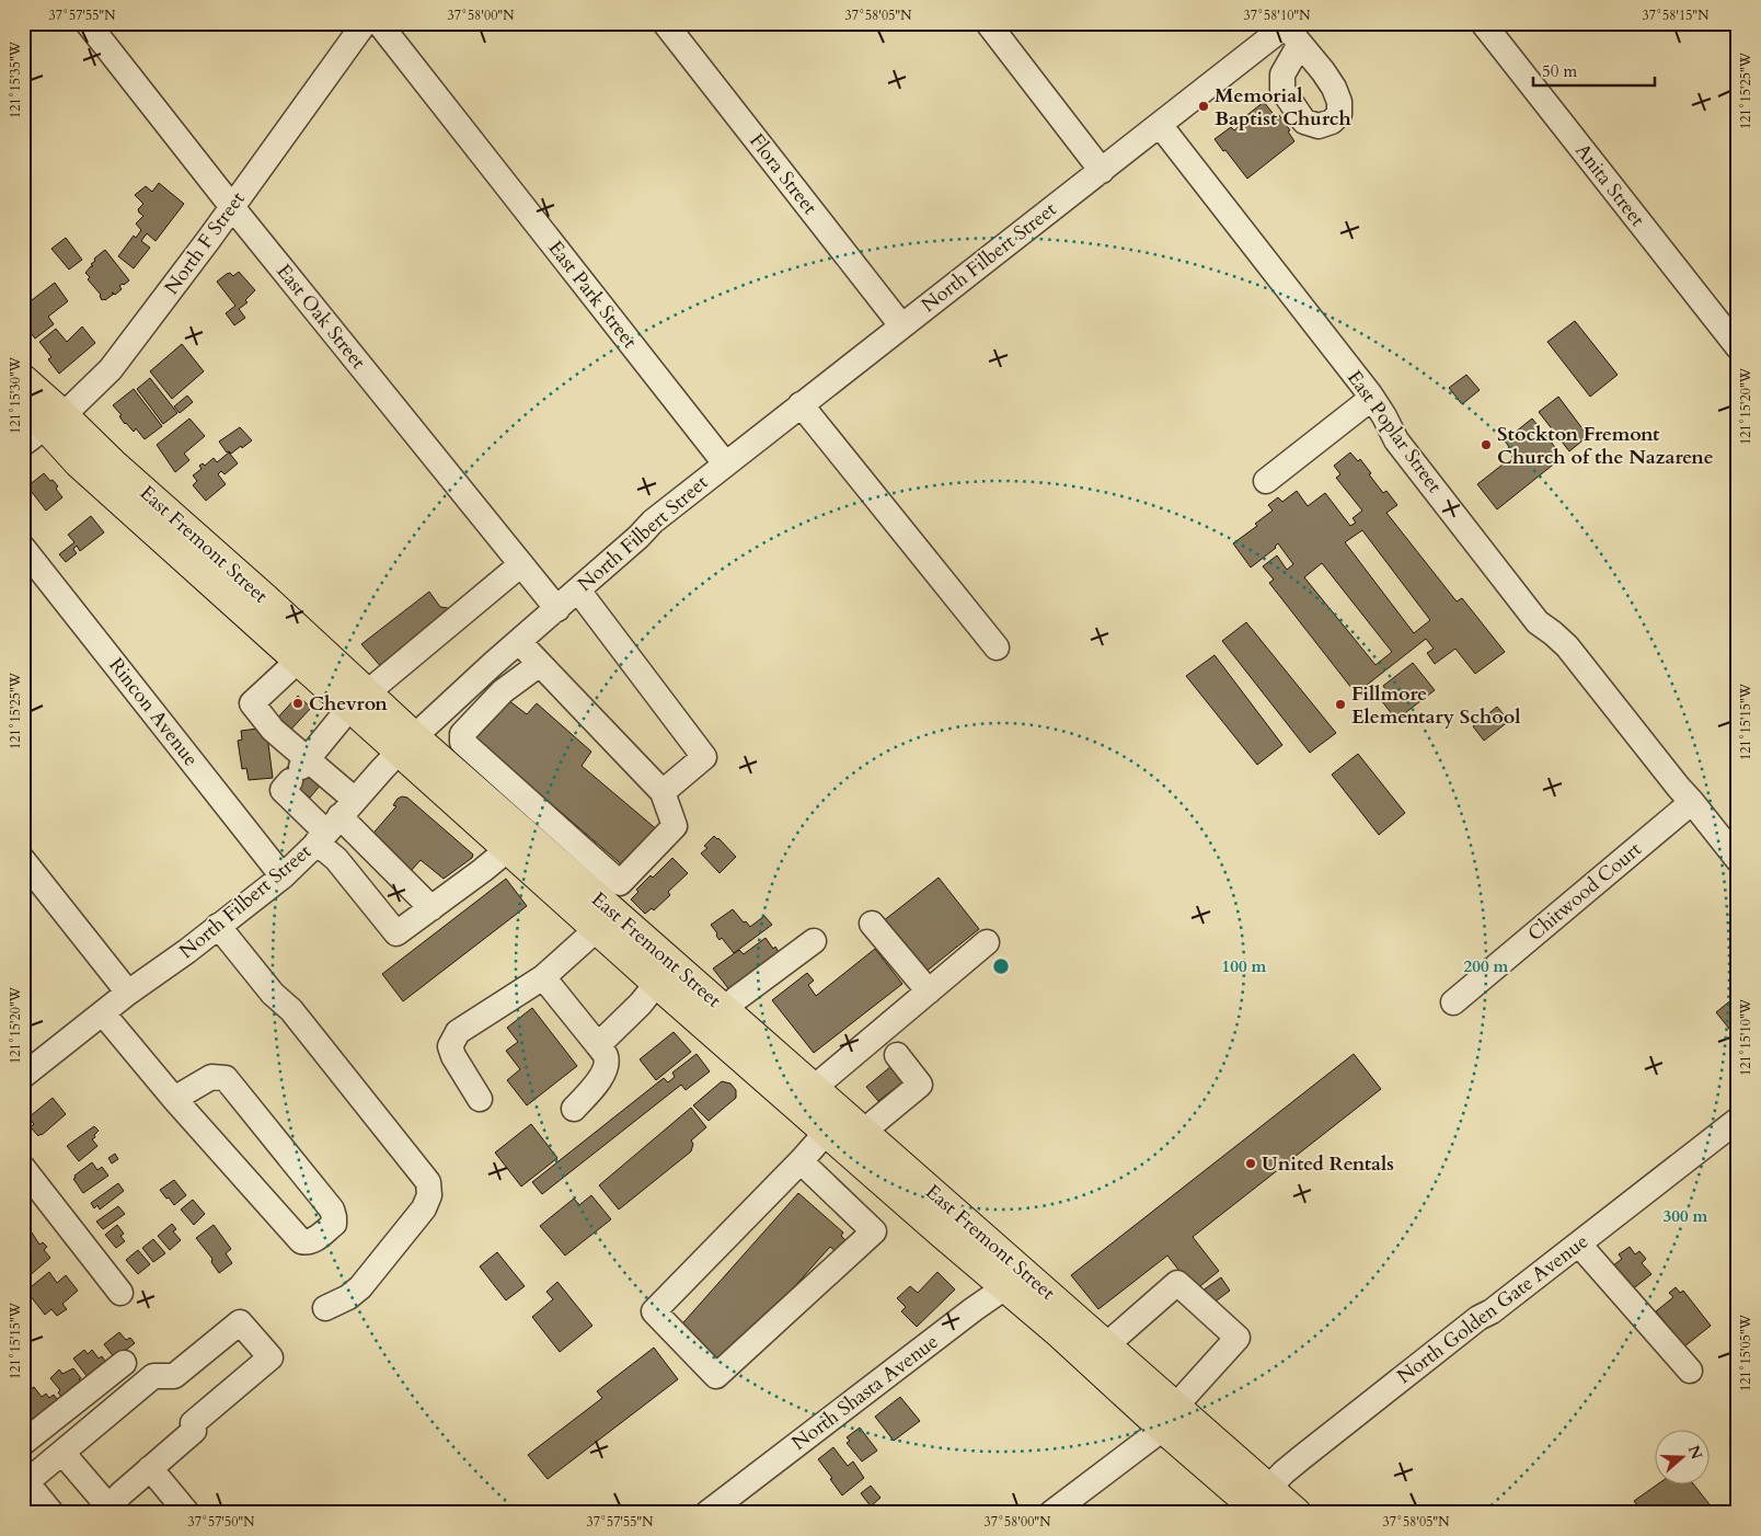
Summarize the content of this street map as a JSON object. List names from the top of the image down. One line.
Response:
{"streets":{"main road":["East Fremont Street"],"street":["Flora Street","Anita Street","North F Street","North Filbert Street","East Park Street","East Oak Street","East Poplar Street","Rincon Avenue","Chitwood Court","North Golden Gate Avenue","North Shasta Avenue"]},"crossings":[["Flora Street","North Filbert Street"],["North F Street","East Oak Street"],["North F Street","East Fremont Street"],["North Filbert Street","East Park Street"],["North Filbert Street","East Oak Street"],["North Filbert Street","East Poplar Street"],["North Filbert Street","East Fremont Street"],["North Filbert Street","Rincon Avenue"],["East Poplar Street","Chitwood Court"],["East Fremont Street","North Golden Gate Avenue"],["East Fremont Street","North Shasta Avenue"]],"places":["Memorial Baptist Church","Stockton Fremont Church of the Nazarene","Chevron","Fillmore Elementary School","United Rentals"],"scale_bar":"50 m","north":"right","coordinates":["37°57'55\"N","37°58'00\"N","37°58'05\"N","37°58'10\"N","37°58'15\"N","121°15'35\"W","121°15'25\"W","121°15'30\"W","121°15'20\"W","121°15'15\"W","121°15'10\"W","121°15'05\"W","37°57'50\"N"],"rings":["100 m","200 m","300 m"]}
